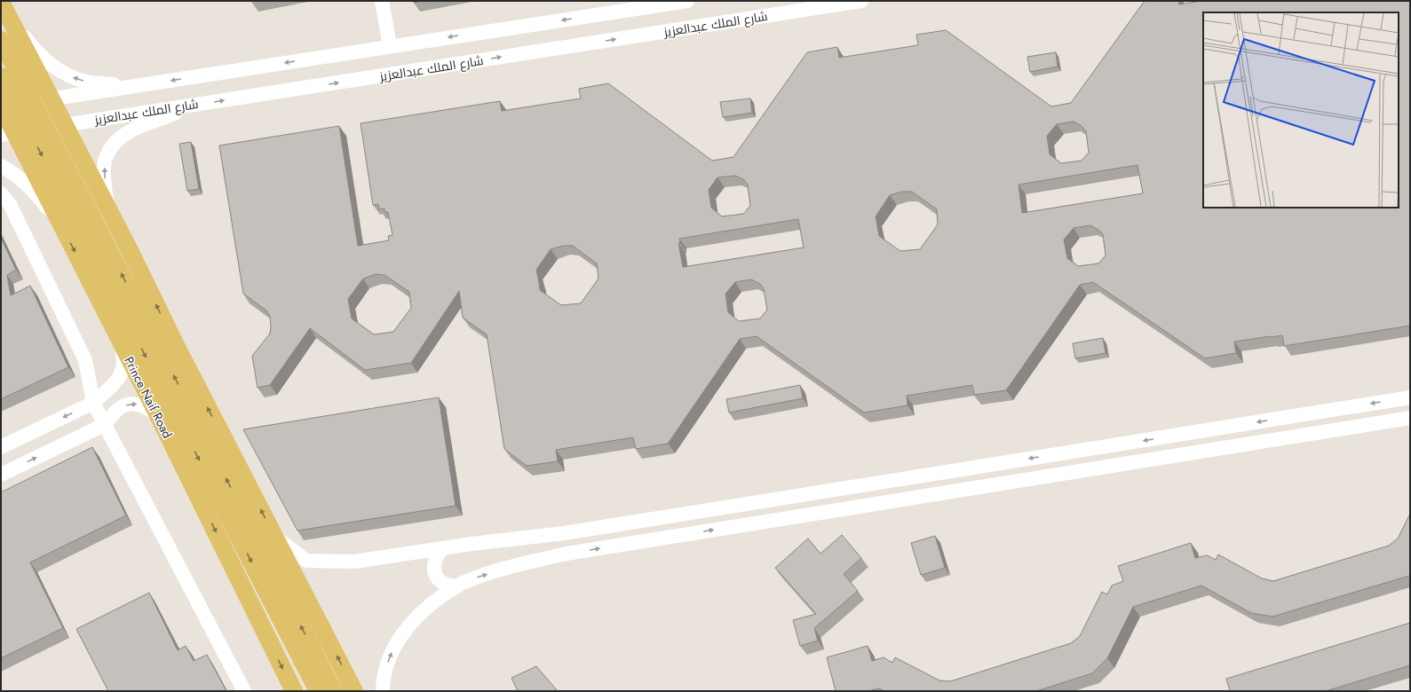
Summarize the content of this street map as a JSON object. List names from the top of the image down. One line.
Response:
{"streets":{"main road":["Prince Naif Road"],"street":["شارع الملك عبدالعزيز"]},"crossings":[["شارع الملك عبدالعزيز","Prince Naif Road"]]}
